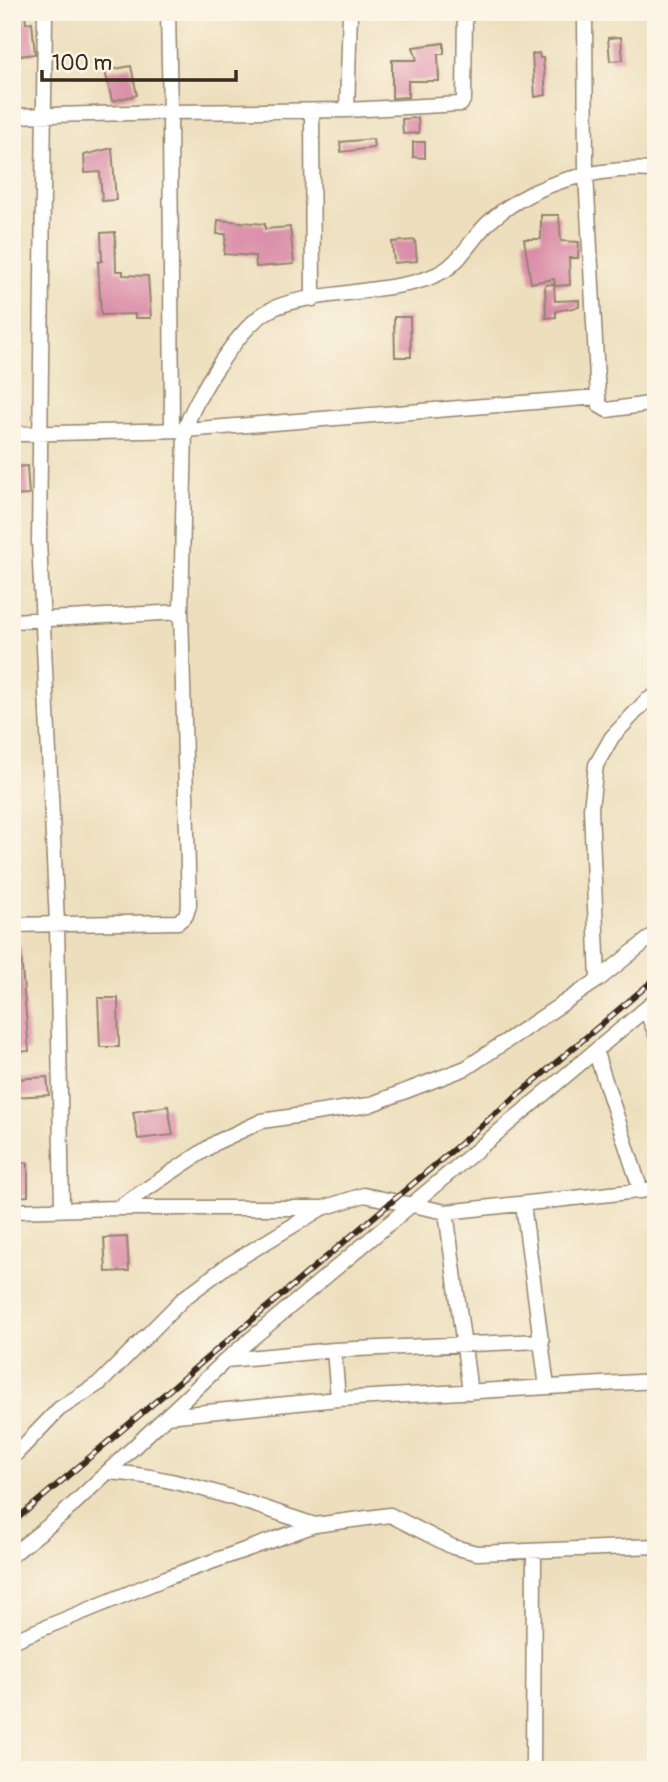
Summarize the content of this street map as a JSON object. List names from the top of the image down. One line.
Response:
{"scale_bar":"100 m"}
